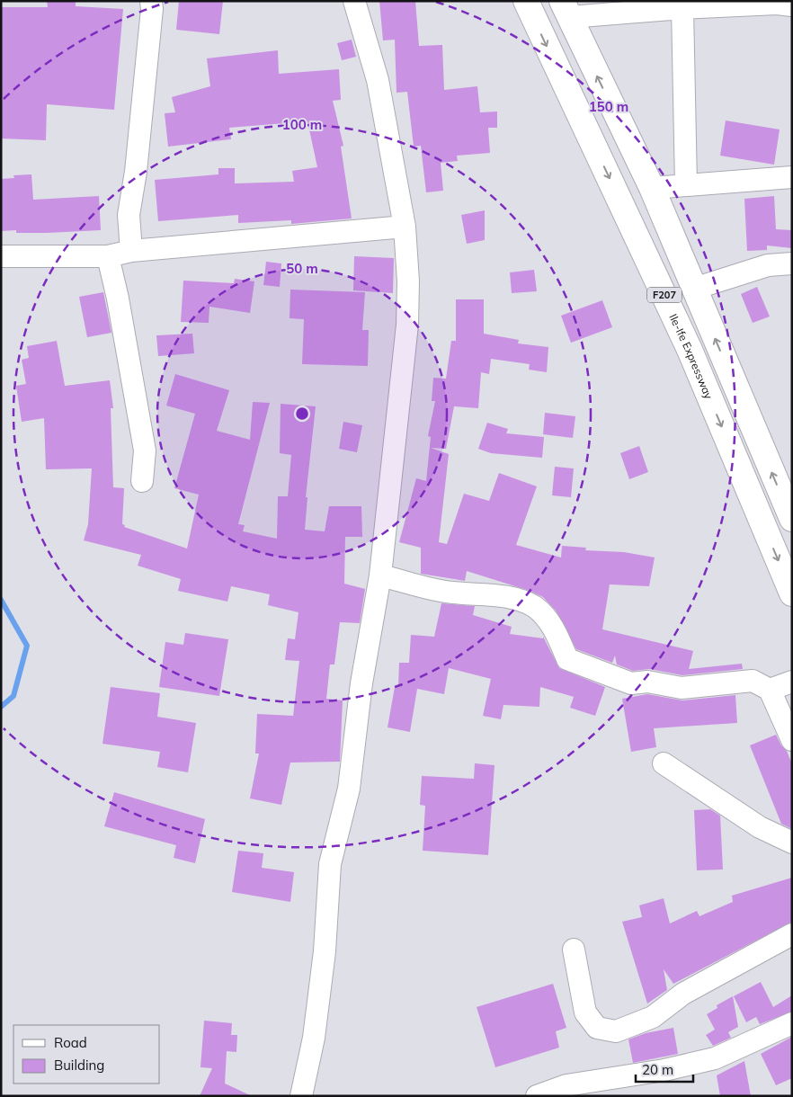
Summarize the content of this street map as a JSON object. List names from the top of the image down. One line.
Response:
{"streets":{"main road":["F207","Ile-Ife Expressway"]},"legend":["Road","Building"],"scale_bar":"20 m","rings":["150 m","100 m","50 m"]}
